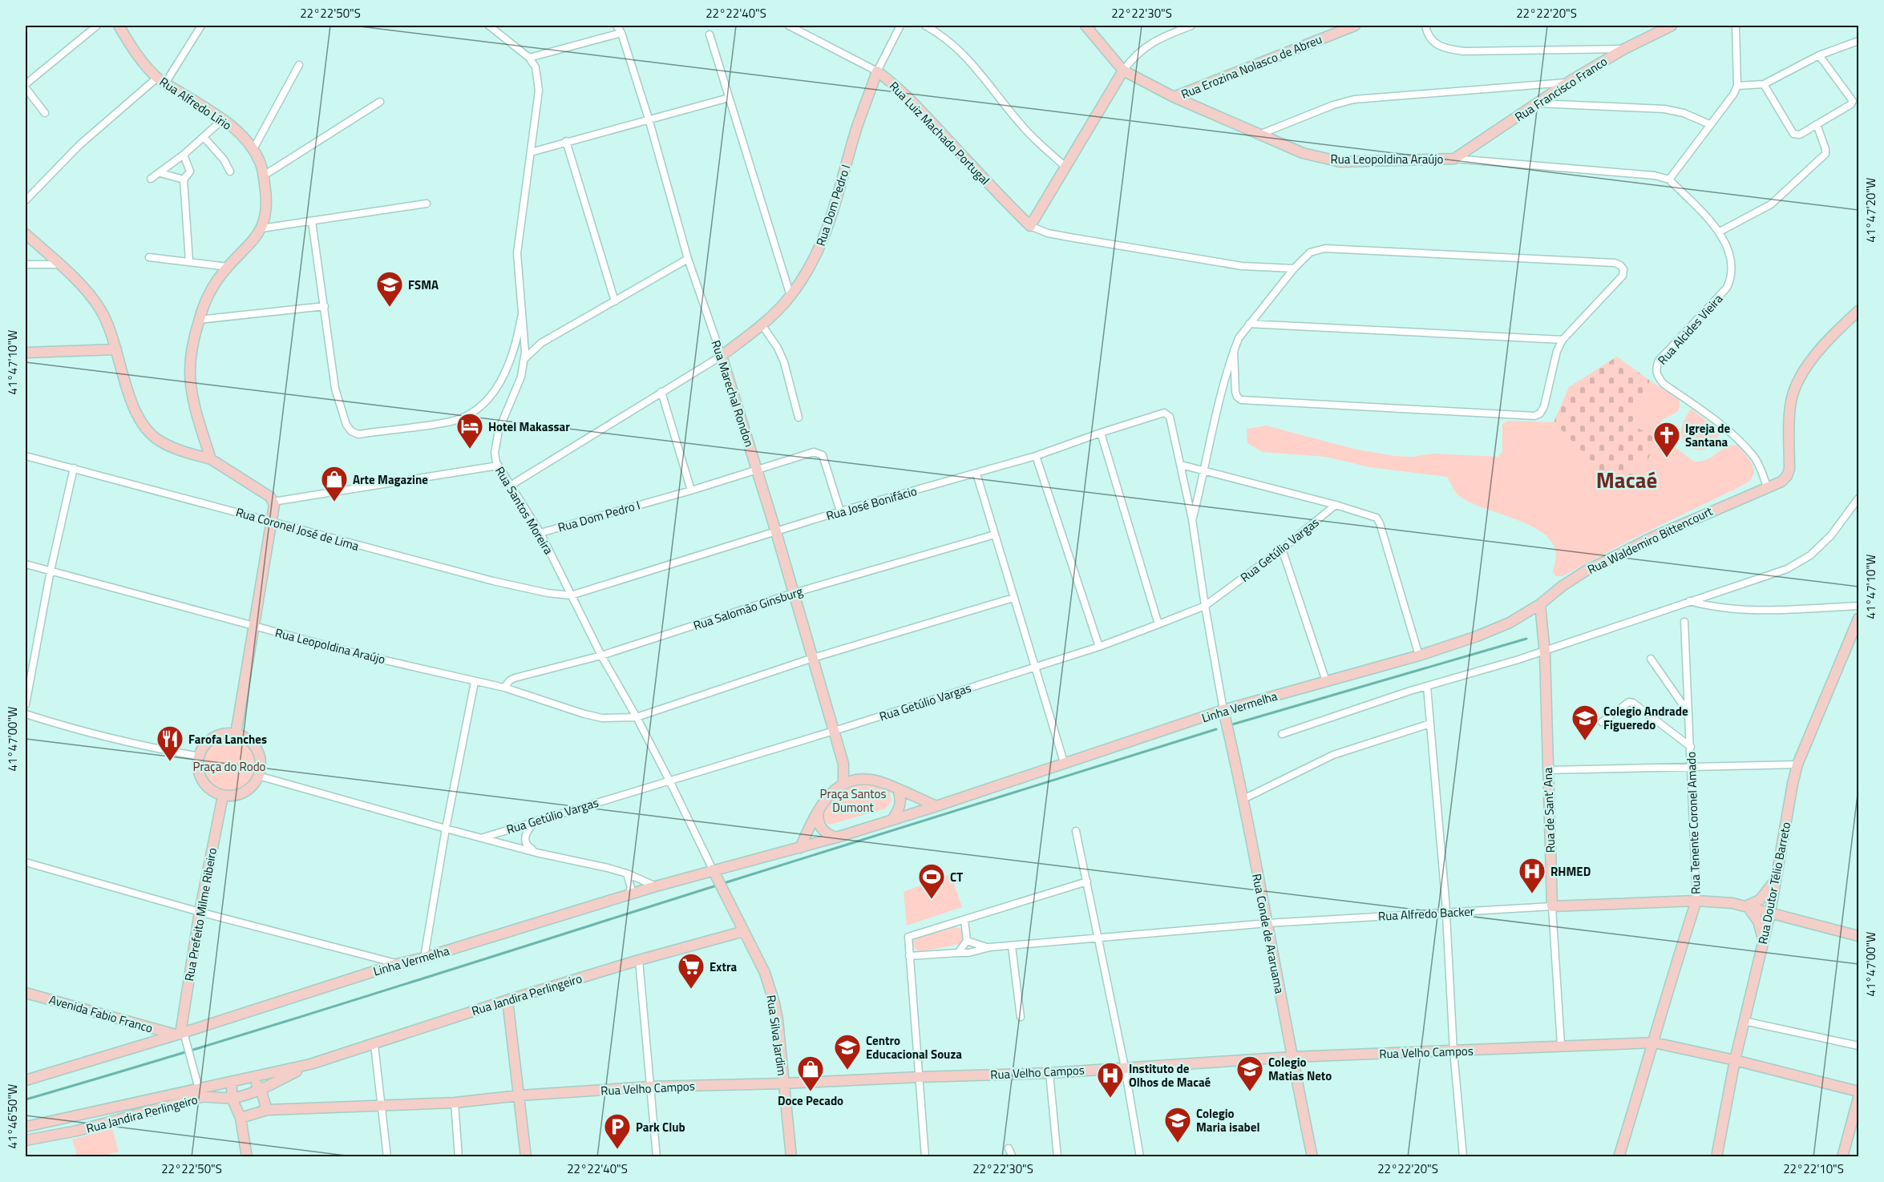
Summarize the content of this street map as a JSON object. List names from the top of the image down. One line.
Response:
{"streets":{"main road":["Rua Erozina Nolasco de Abreu","Rua Francisco Franco","Rua Alfredo Lírio","Rua Luiz Machado Portugal","Rua Leopoldina Araújo","Rua Dom Pedro I","Rua Marechal Rondon","Rua Waldemiro Bittencourt","Linha Vermelha","Rua de Sant' Ana","Rua Tenente Coronel Amado","Rua Doutor Télio Barreto","Rua Alfredo Backer","Rua Prefeito Milme Ribeiro","Rua Conde de Araruama","Rua Jandira Perlingeiro","Avenida Fabio Franco","Rua Silva Jardim","Rua Velho Campos"],"street":["Rua Alcides Vieira","Rua José Bonifácio","Rua Santos Moreira","Rua Coronel José de Lima","Rua Getúlio Vargas","Rua Salomão Ginsburg"]},"crossings":[["Rua Erozina Nolasco de Abreu","Rua Leopoldina Araújo"],["Rua Francisco Franco","Rua Leopoldina Araújo"],["Rua Luiz Machado Portugal","Rua Dom Pedro I"],["Rua Leopoldina Araújo","Rua Alcides Vieira"],["Rua Leopoldina Araújo","Rua Marechal Rondon"],["Rua Leopoldina Araújo","Rua Santos Moreira"],["Rua Leopoldina Araújo","Rua Salomão Ginsburg"],["Rua Dom Pedro I","Rua Marechal Rondon"],["Rua Dom Pedro I","Rua José Bonifácio"],["Rua Dom Pedro I","Rua Santos Moreira"],["Rua Alcides Vieira","Rua Waldemiro Bittencourt"],["Rua Marechal Rondon","Rua José Bonifácio"],["Rua Marechal Rondon","Rua Getúlio Vargas"],["Rua Marechal Rondon","Rua Salomão Ginsburg"],["Rua José Bonifácio","Rua Santos Moreira"],["Rua José Bonifácio","Rua Coronel José de Lima"],["Rua Santos Moreira","Rua Coronel José de Lima"],["Rua Santos Moreira","Rua Getúlio Vargas"],["Rua Santos Moreira","Rua Salomão Ginsburg"],["Rua Santos Moreira","Linha Vermelha"],["Rua Santos Moreira","Rua Silva Jardim"],["Rua Waldemiro Bittencourt","Linha Vermelha"],["Rua Waldemiro Bittencourt","Rua de Sant' Ana"],["Linha Vermelha","Rua de Sant' Ana"],["Linha Vermelha","Rua Prefeito Milme Ribeiro"],["Linha Vermelha","Rua Conde de Araruama"],["Linha Vermelha","Avenida Fabio Franco"],["Linha Vermelha","Rua Silva Jardim"],["Rua de Sant' Ana","Rua Alfredo Backer"],["Rua de Sant' Ana","Rua Velho Campos"],["Rua Tenente Coronel Amado","Rua Alfredo Backer"],["Rua Tenente Coronel Amado","Rua Velho Campos"],["Rua Doutor Télio Barreto","Rua Alfredo Backer"],["Rua Doutor Télio Barreto","Rua Velho Campos"],["Rua Alfredo Backer","Rua Conde de Araruama"],["Rua Prefeito Milme Ribeiro","Avenida Fabio Franco"],["Rua Conde de Araruama","Rua Velho Campos"],["Rua Jandira Perlingeiro","Rua Silva Jardim"],["Rua Silva Jardim","Rua Velho Campos"]],"districts":["Macaé"],"parks":["Praça do Rodo","Praça Santos Dumont"],"places":{"school or university":["FSMA","Colegio Andrade Figueredo","Centro Educacional Souza","Colegio Matias Neto","Colegio Maria isabel"],"hotel":["Hotel Makassar"],"church":["Igreja de Santana"],"shop":["Arte Magazine","Doce Pecado"],"restaurant":["Farofa Lanches"],"hospital":["RHMED","Instituto de Olhos de Macaé"],"sports":["CT"],"supermarket":["Extra"],"parking":["Park Club"]},"coordinates":["22°22'50\"S","22°22'40\"S","22°22'30\"S","22°22'20\"S","41°47'20\"W","41°47'10\"W","41°47'00\"W","41°46'50\"W","22°22'10\"S"]}
